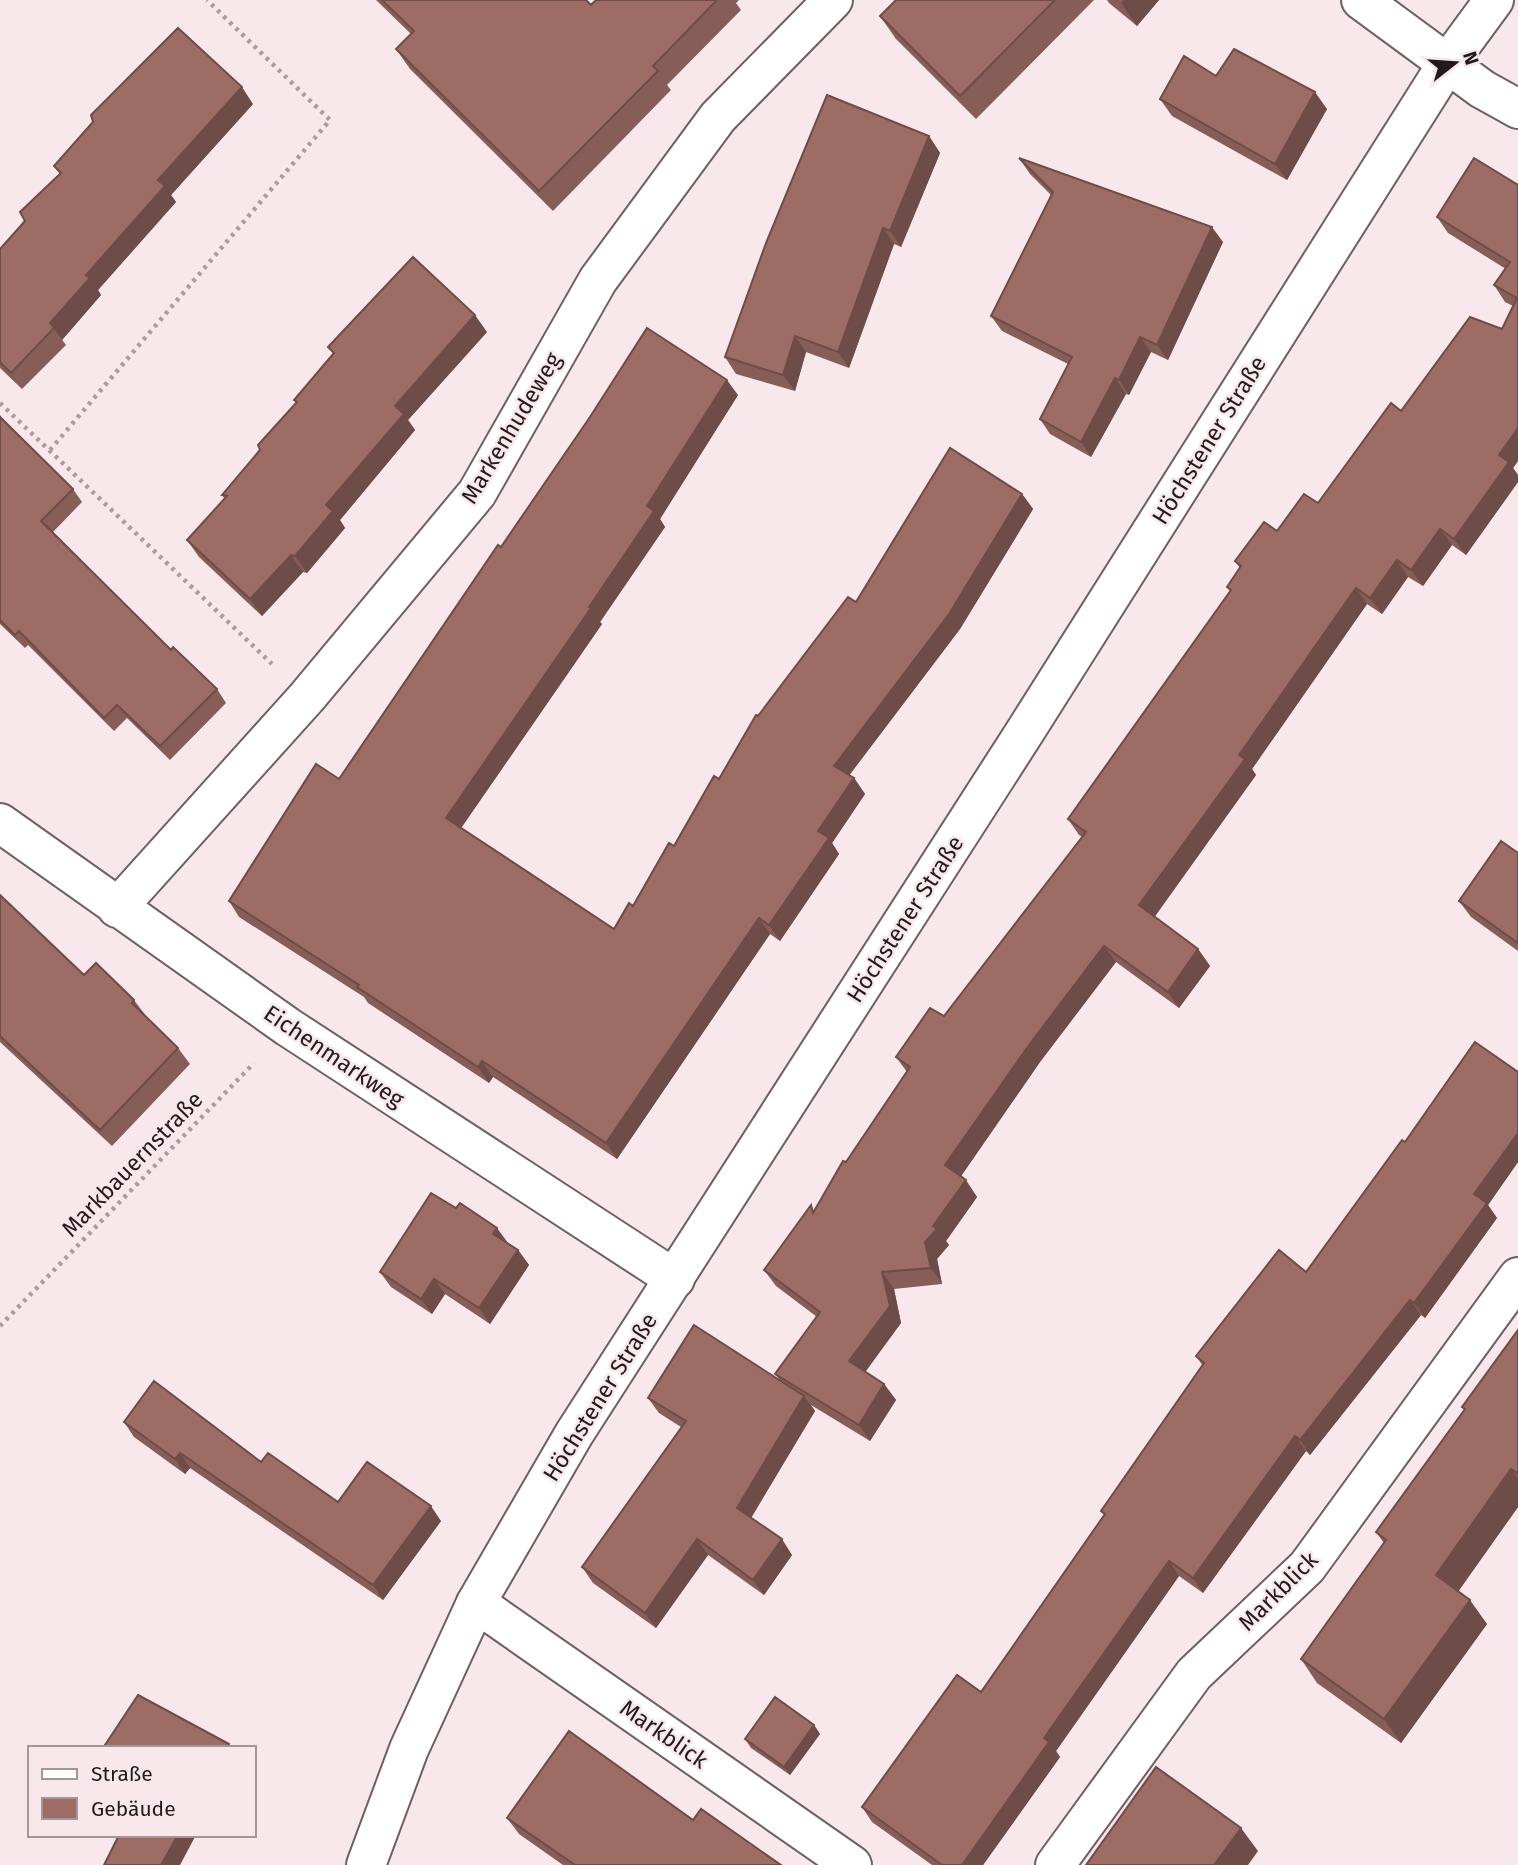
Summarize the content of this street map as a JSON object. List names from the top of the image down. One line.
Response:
{"streets":{"street":["Markenhudeweg","Höchstener Straße","Eichenmarkweg","Markblick"],"path":["Markbauernstraße"]},"crossings":[["Markenhudeweg","Eichenmarkweg"],["Höchstener Straße","Eichenmarkweg"],["Höchstener Straße","Markblick"],["Eichenmarkweg","Markbauernstraße"]],"legend":["Straße","Gebäude"],"north":"right"}
